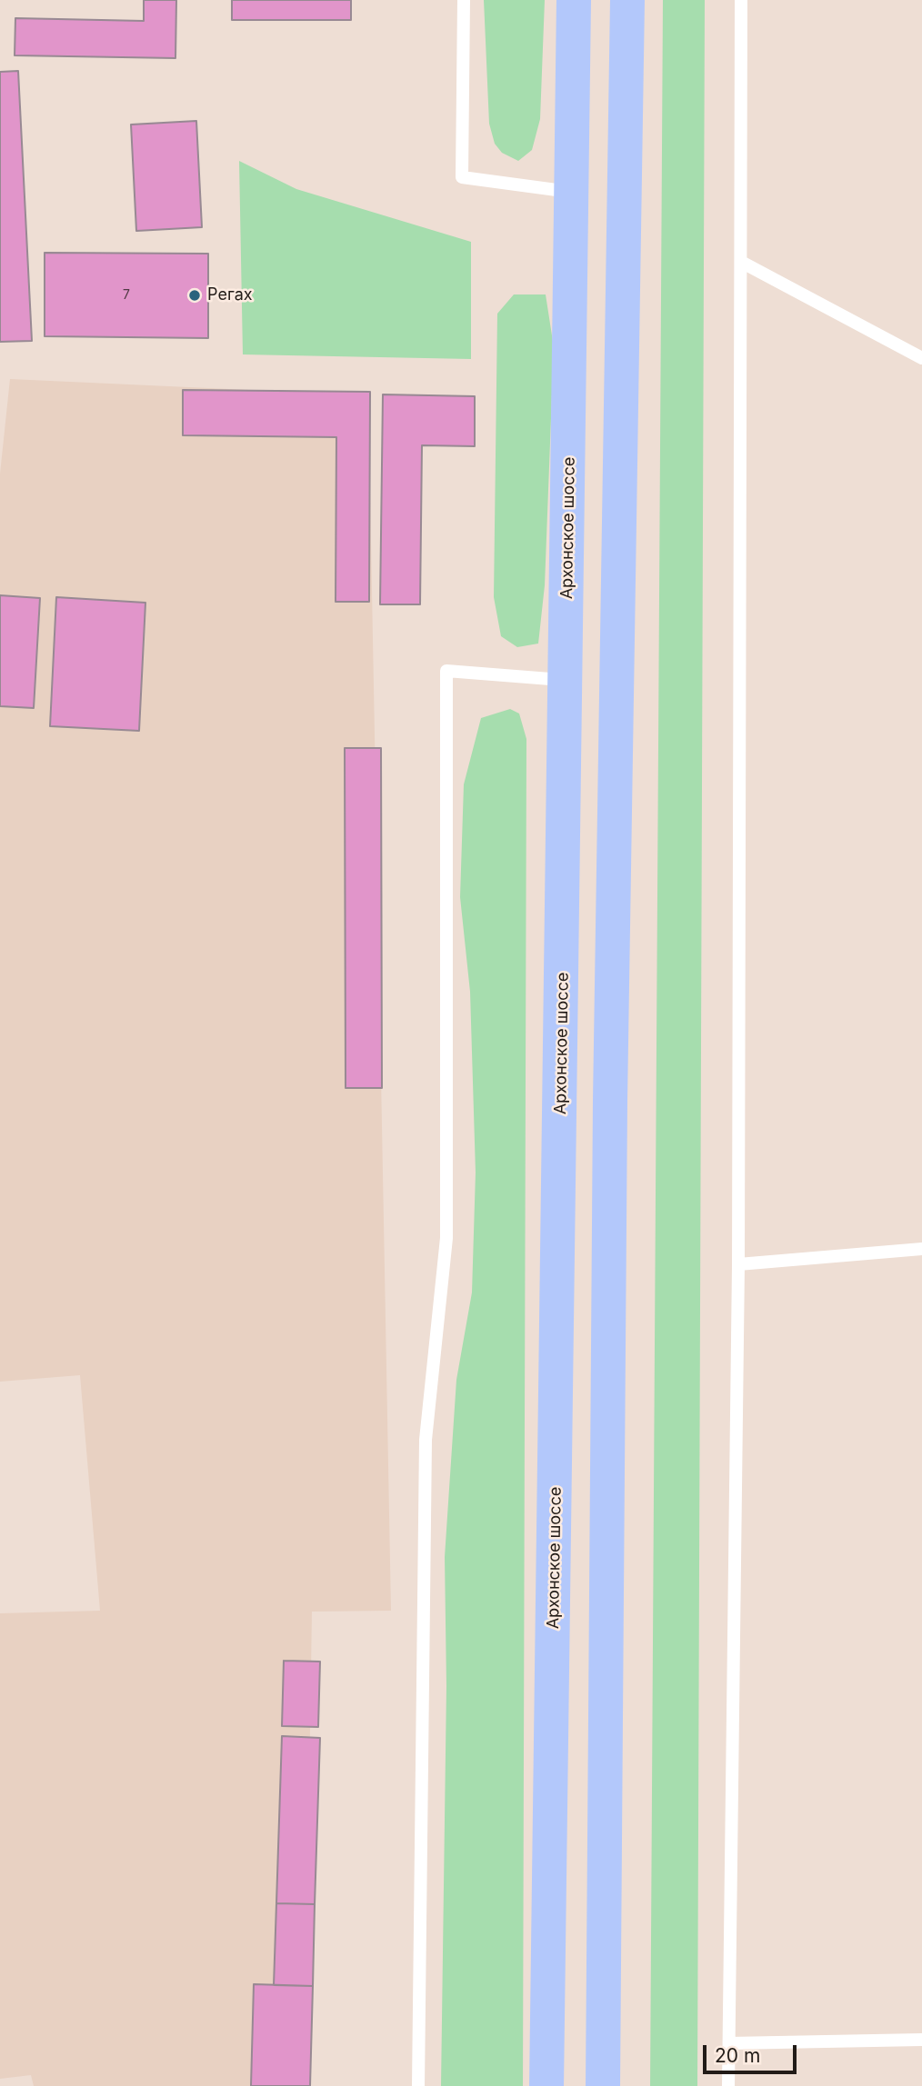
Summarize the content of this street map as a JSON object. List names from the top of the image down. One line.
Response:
{"streets":{"highway":["Архонское шоссе"]},"places":["Регах"],"house_numbers":["7"],"scale_bar":"20 m"}
